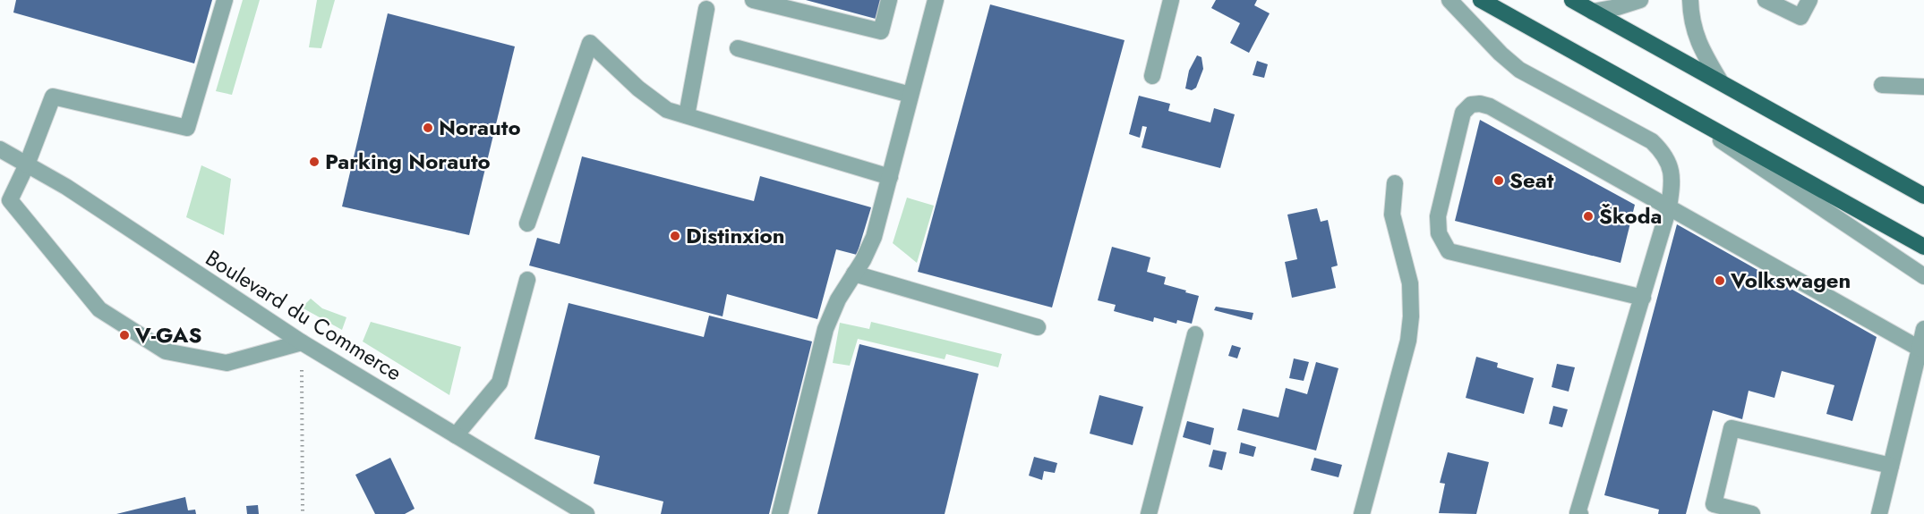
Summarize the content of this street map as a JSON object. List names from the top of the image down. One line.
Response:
{"streets":{"street":["Boulevard du Commerce"]},"places":["Norauto","Parking Norauto","Seat","Škoda","Distinxion","Volkswagen","V-GAS"]}
